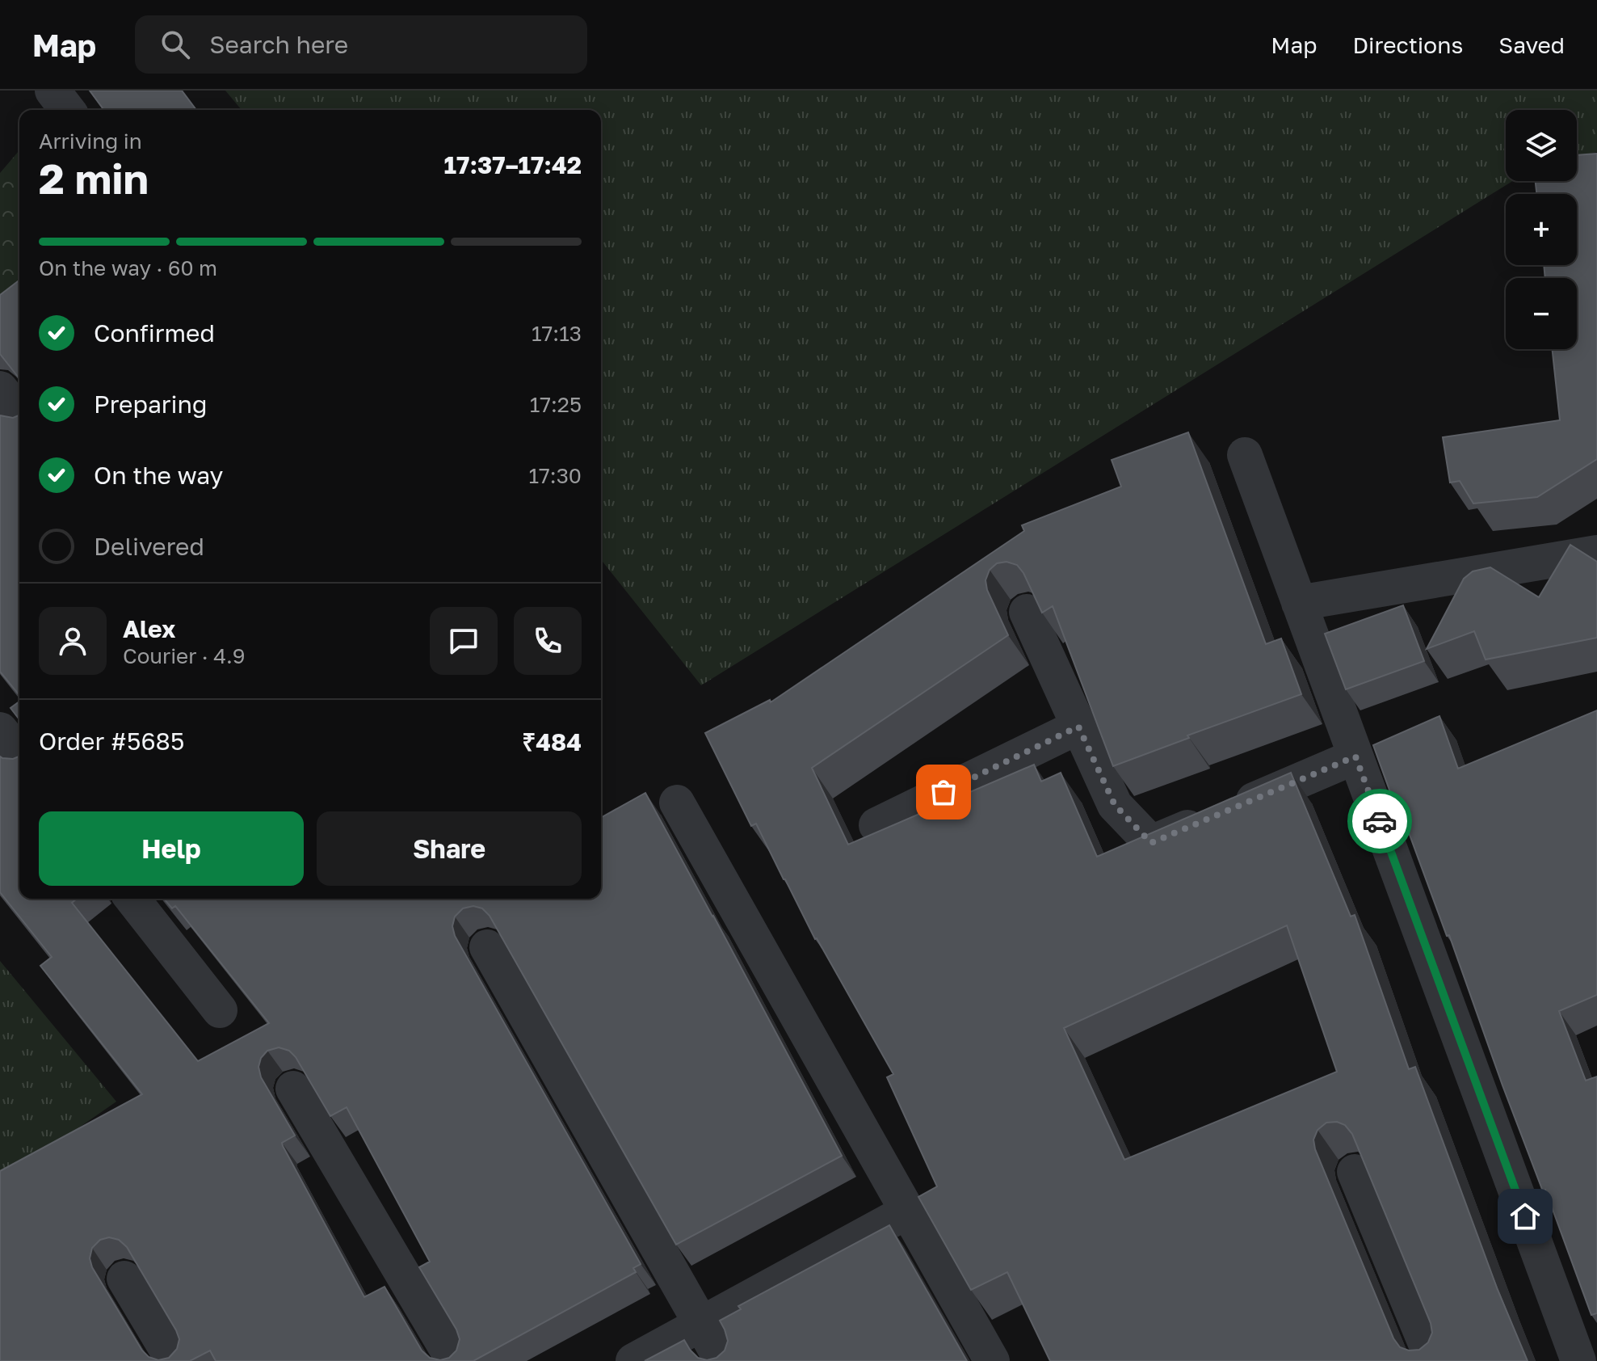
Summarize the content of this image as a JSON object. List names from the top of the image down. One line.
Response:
{"page":{"header":"Map","search":"Search here","nav":["Map","Directions","Saved"],"map_buttons":["+","−"],"heading":["2 min","Arriving in","17:37–17:42"],"panel":["Alex","Courier · 4.9","Order #5685","₹484"],"bar":"On the way · 60 m","list":[["Confirmed","17:13"],["Preparing","17:25"],["On the way","17:30"],"Delivered"],"buttons":["Help","Share"]}}
